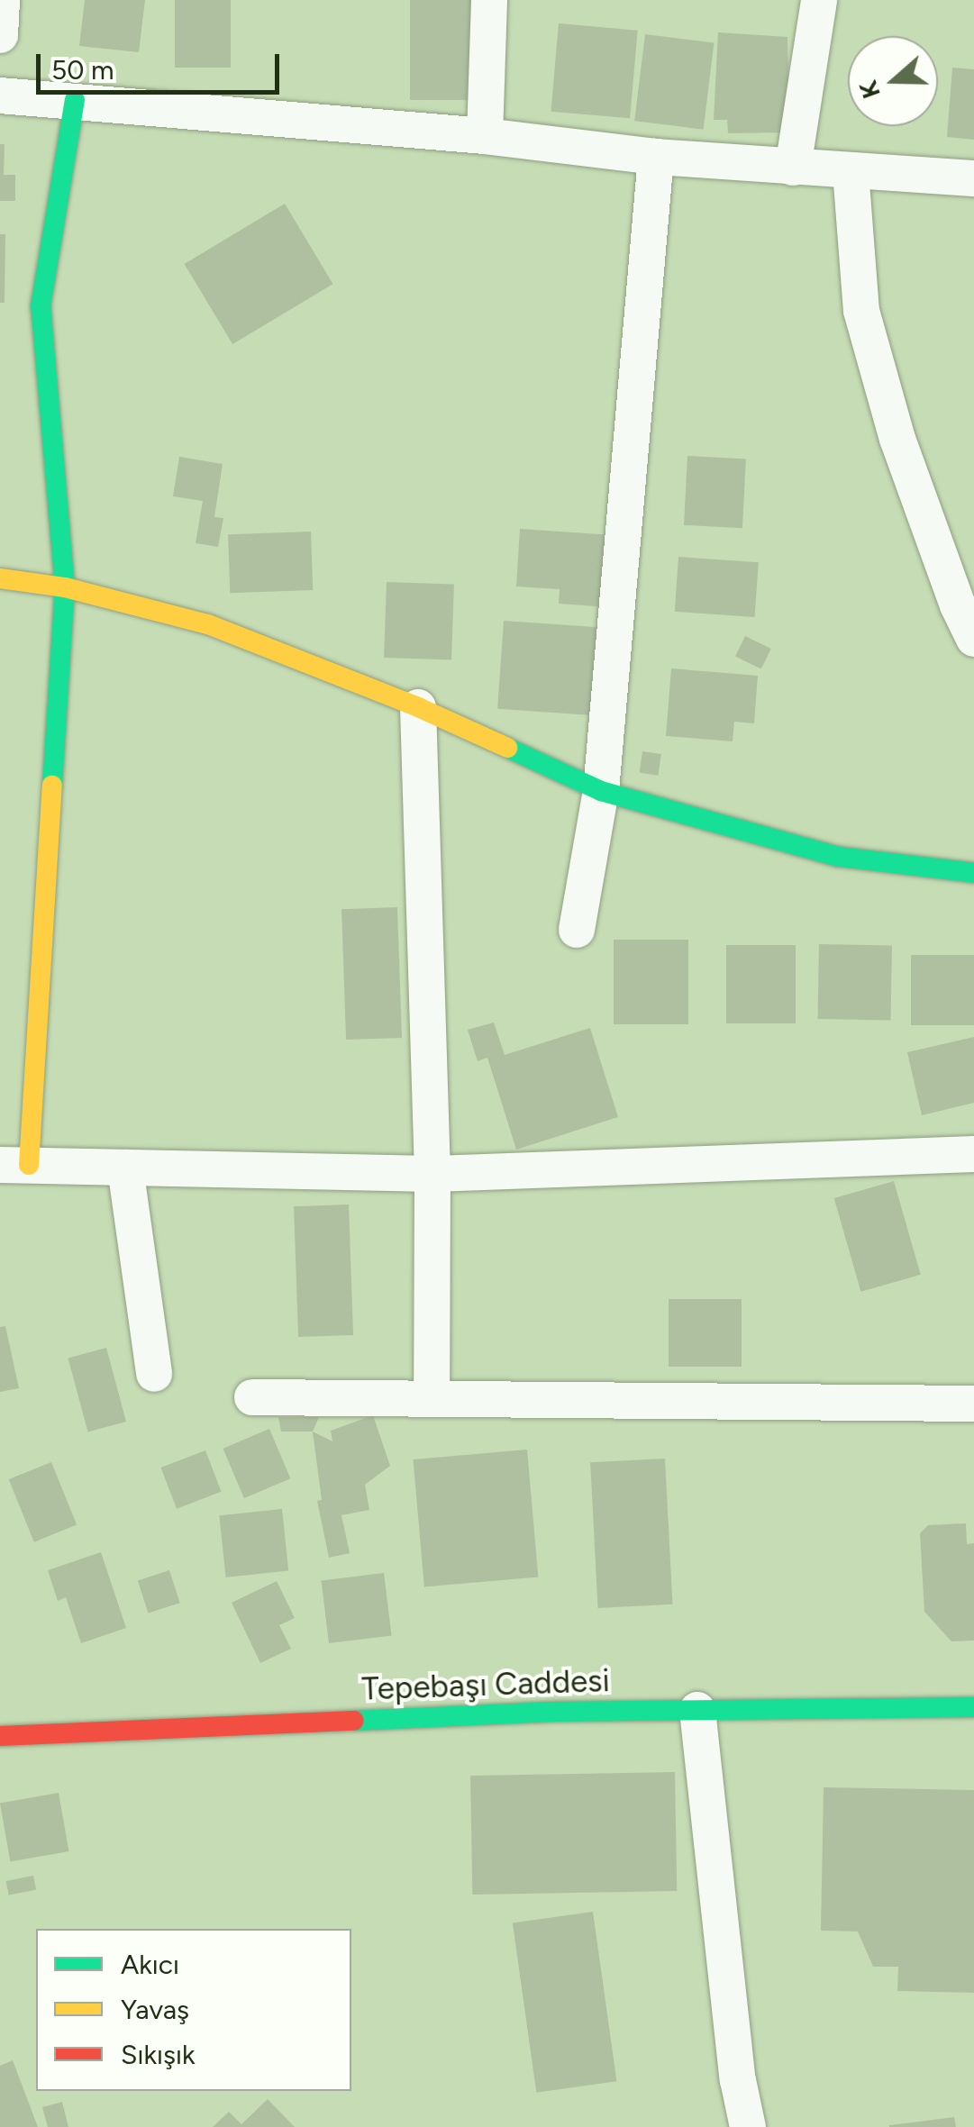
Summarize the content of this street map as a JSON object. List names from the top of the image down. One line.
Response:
{"streets":{"street":["Tepebaşı Caddesi"]},"legend":["Akıcı","Yavaş","Sıkışık"],"scale_bar":"50 m","north":"left"}
